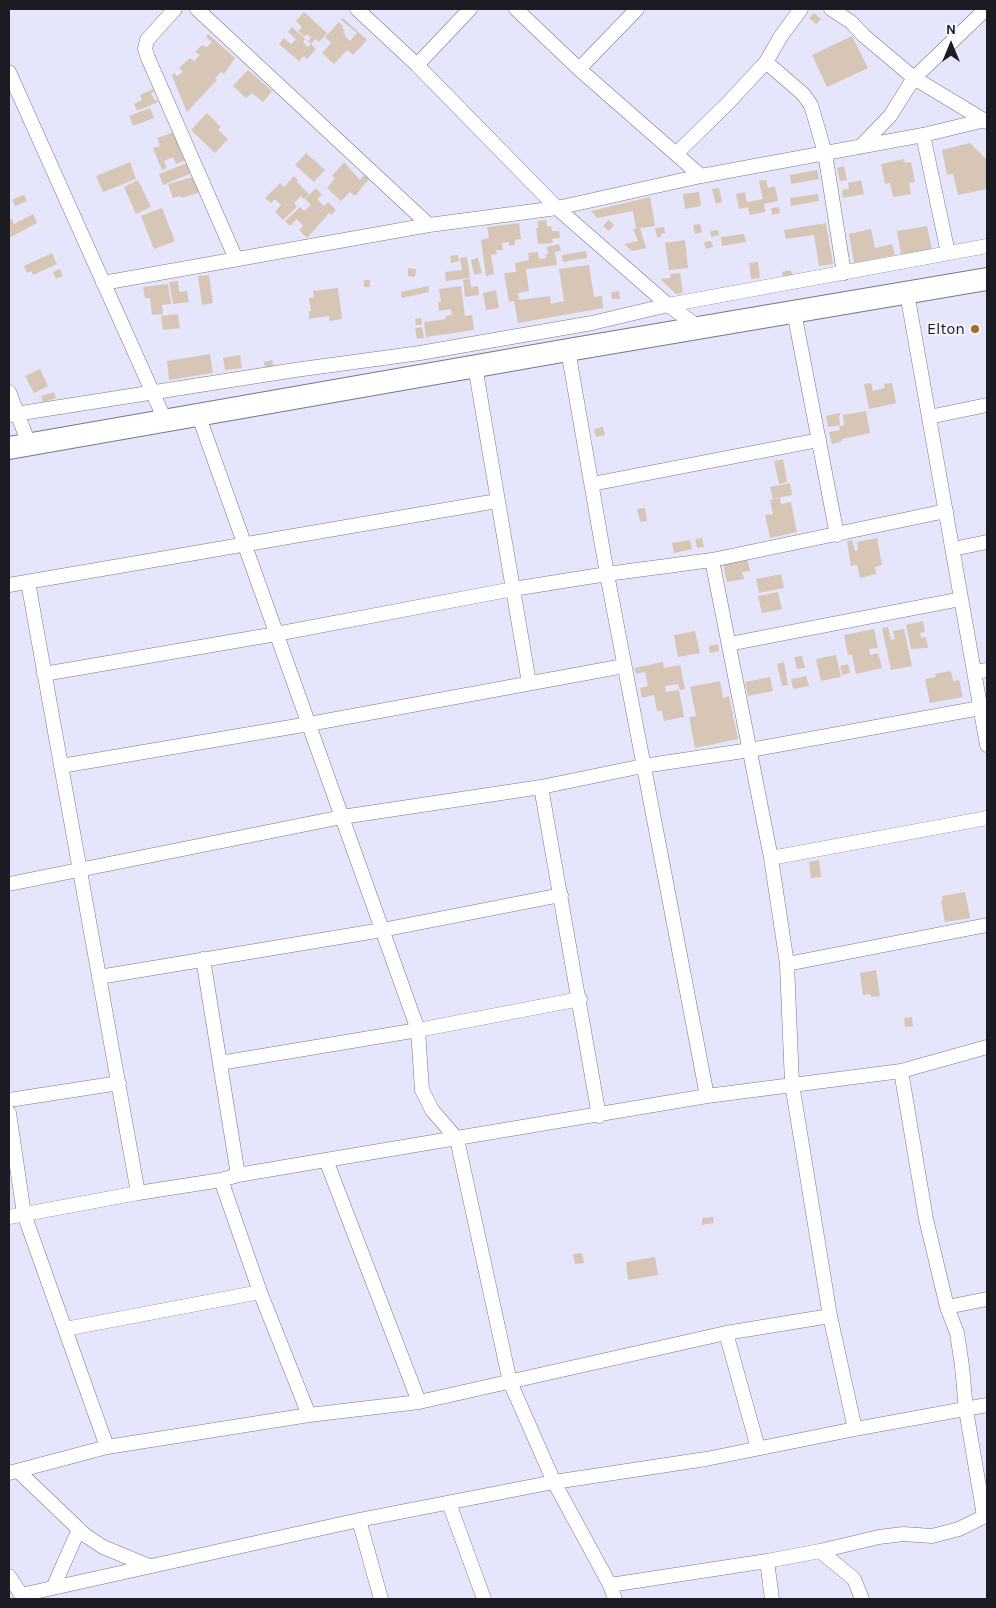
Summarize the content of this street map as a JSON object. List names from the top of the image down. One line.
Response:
{"places":["Elton"],"north":"top"}
